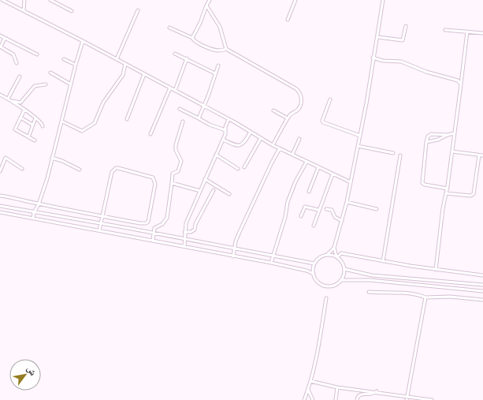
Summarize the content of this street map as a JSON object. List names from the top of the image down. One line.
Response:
{"north":"top right"}
